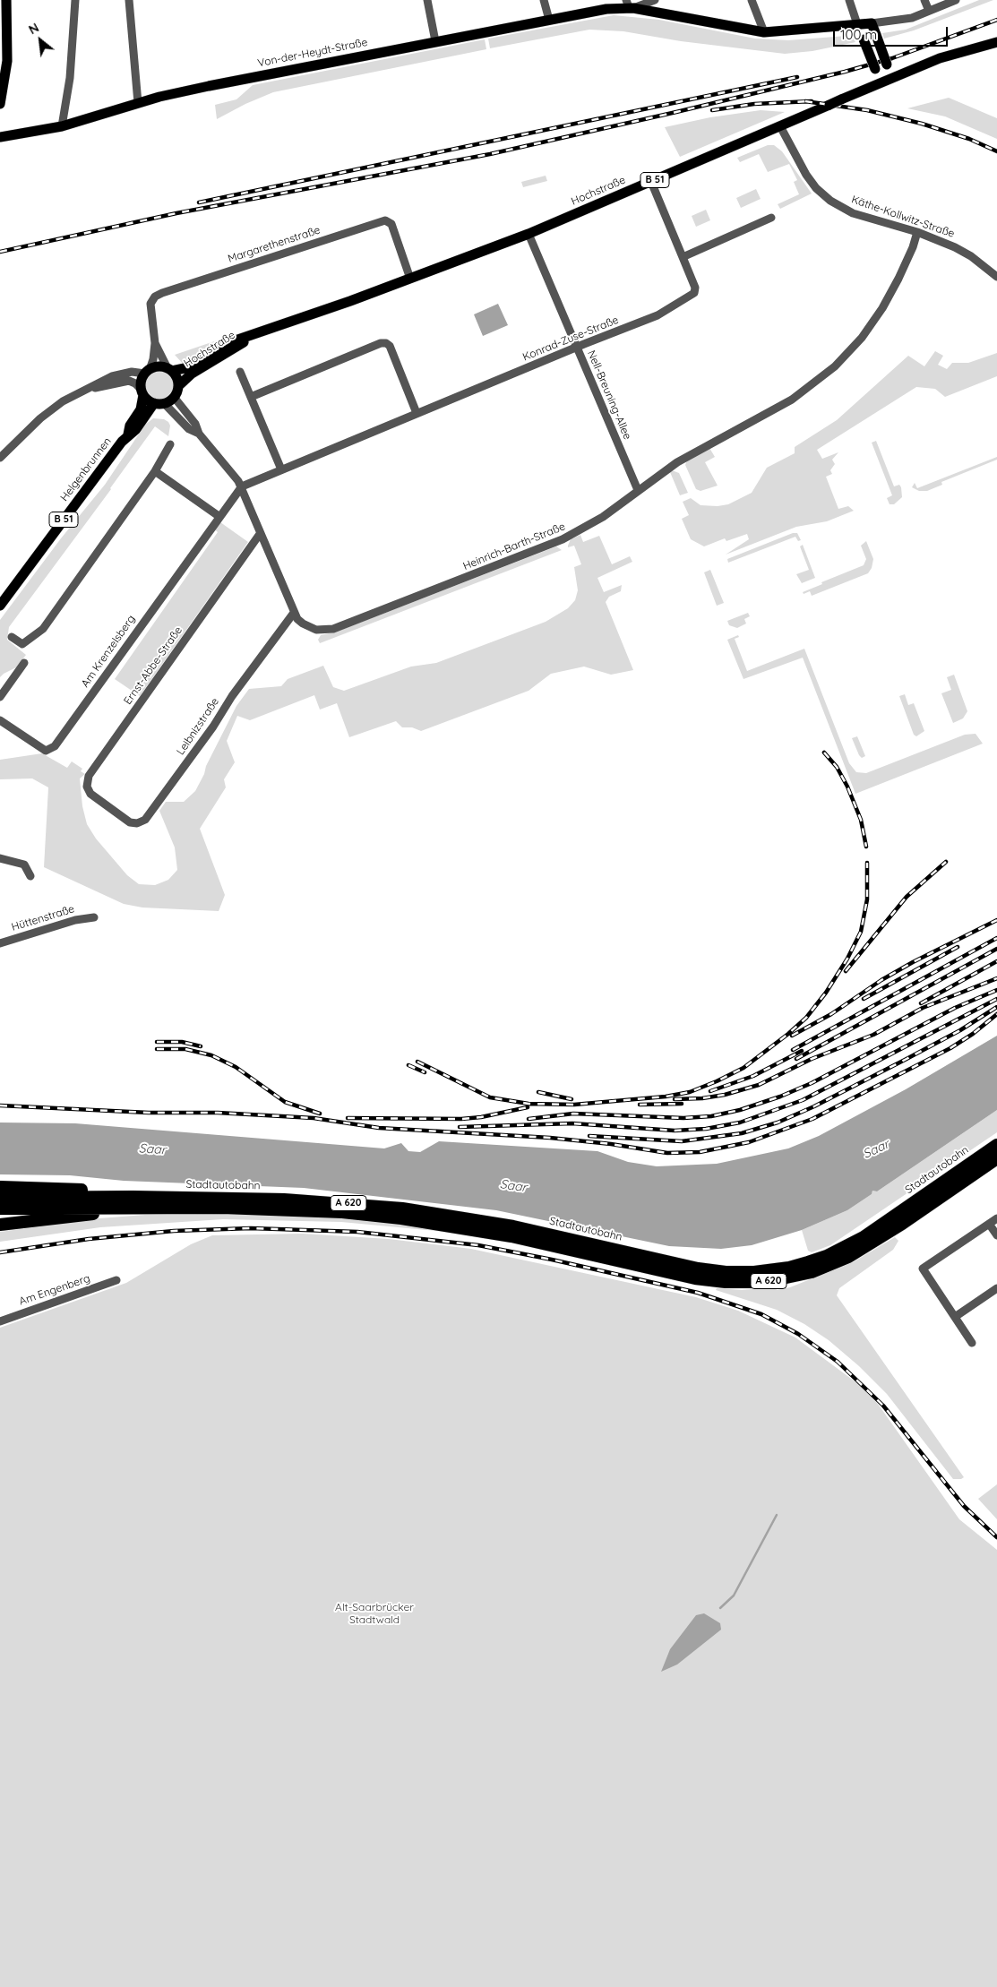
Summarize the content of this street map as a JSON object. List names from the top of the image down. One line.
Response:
{"streets":{"highway":["Stadtautobahn","A 620"],"main road":["Von-der-Heydt-Straße","B 51","Hochstraße","Helgenbrunnen"],"street":["Käthe-Kollwitz-Straße","Margarethenstraße","Konrad-Zuse-Straße","Nell-Breuning-Allee","Heinrich-Barth-Straße","Am Krenzelsberg","Ernst-Abbe-Straße","Leibnizstraße","Hüttenstraße","Am Engenberg"]},"crossings":[["B 51","Hochstraße"],["B 51","Margarethenstraße"],["B 51","Helgenbrunnen"],["B 51","Heinrich-Barth-Straße"],["Hochstraße","Käthe-Kollwitz-Straße"],["Hochstraße","Margarethenstraße"],["Hochstraße","Konrad-Zuse-Straße"],["Hochstraße","Nell-Breuning-Allee"],["Hochstraße","Helgenbrunnen"],["Hochstraße","Heinrich-Barth-Straße"],["Käthe-Kollwitz-Straße","Heinrich-Barth-Straße"],["Margarethenstraße","Helgenbrunnen"],["Margarethenstraße","Heinrich-Barth-Straße"],["Konrad-Zuse-Straße","Nell-Breuning-Allee"],["Konrad-Zuse-Straße","Heinrich-Barth-Straße"],["Konrad-Zuse-Straße","Am Krenzelsberg"],["Nell-Breuning-Allee","Heinrich-Barth-Straße"],["Helgenbrunnen","Heinrich-Barth-Straße"],["Heinrich-Barth-Straße","Am Krenzelsberg"],["Heinrich-Barth-Straße","Ernst-Abbe-Straße"],["Heinrich-Barth-Straße","Leibnizstraße"],["Ernst-Abbe-Straße","Leibnizstraße"],["Stadtautobahn","A 620"]],"water":["Saar"],"parks":["Alt-Saarbrücker Stadtwald"],"scale_bar":"100 m","north":"top left"}
